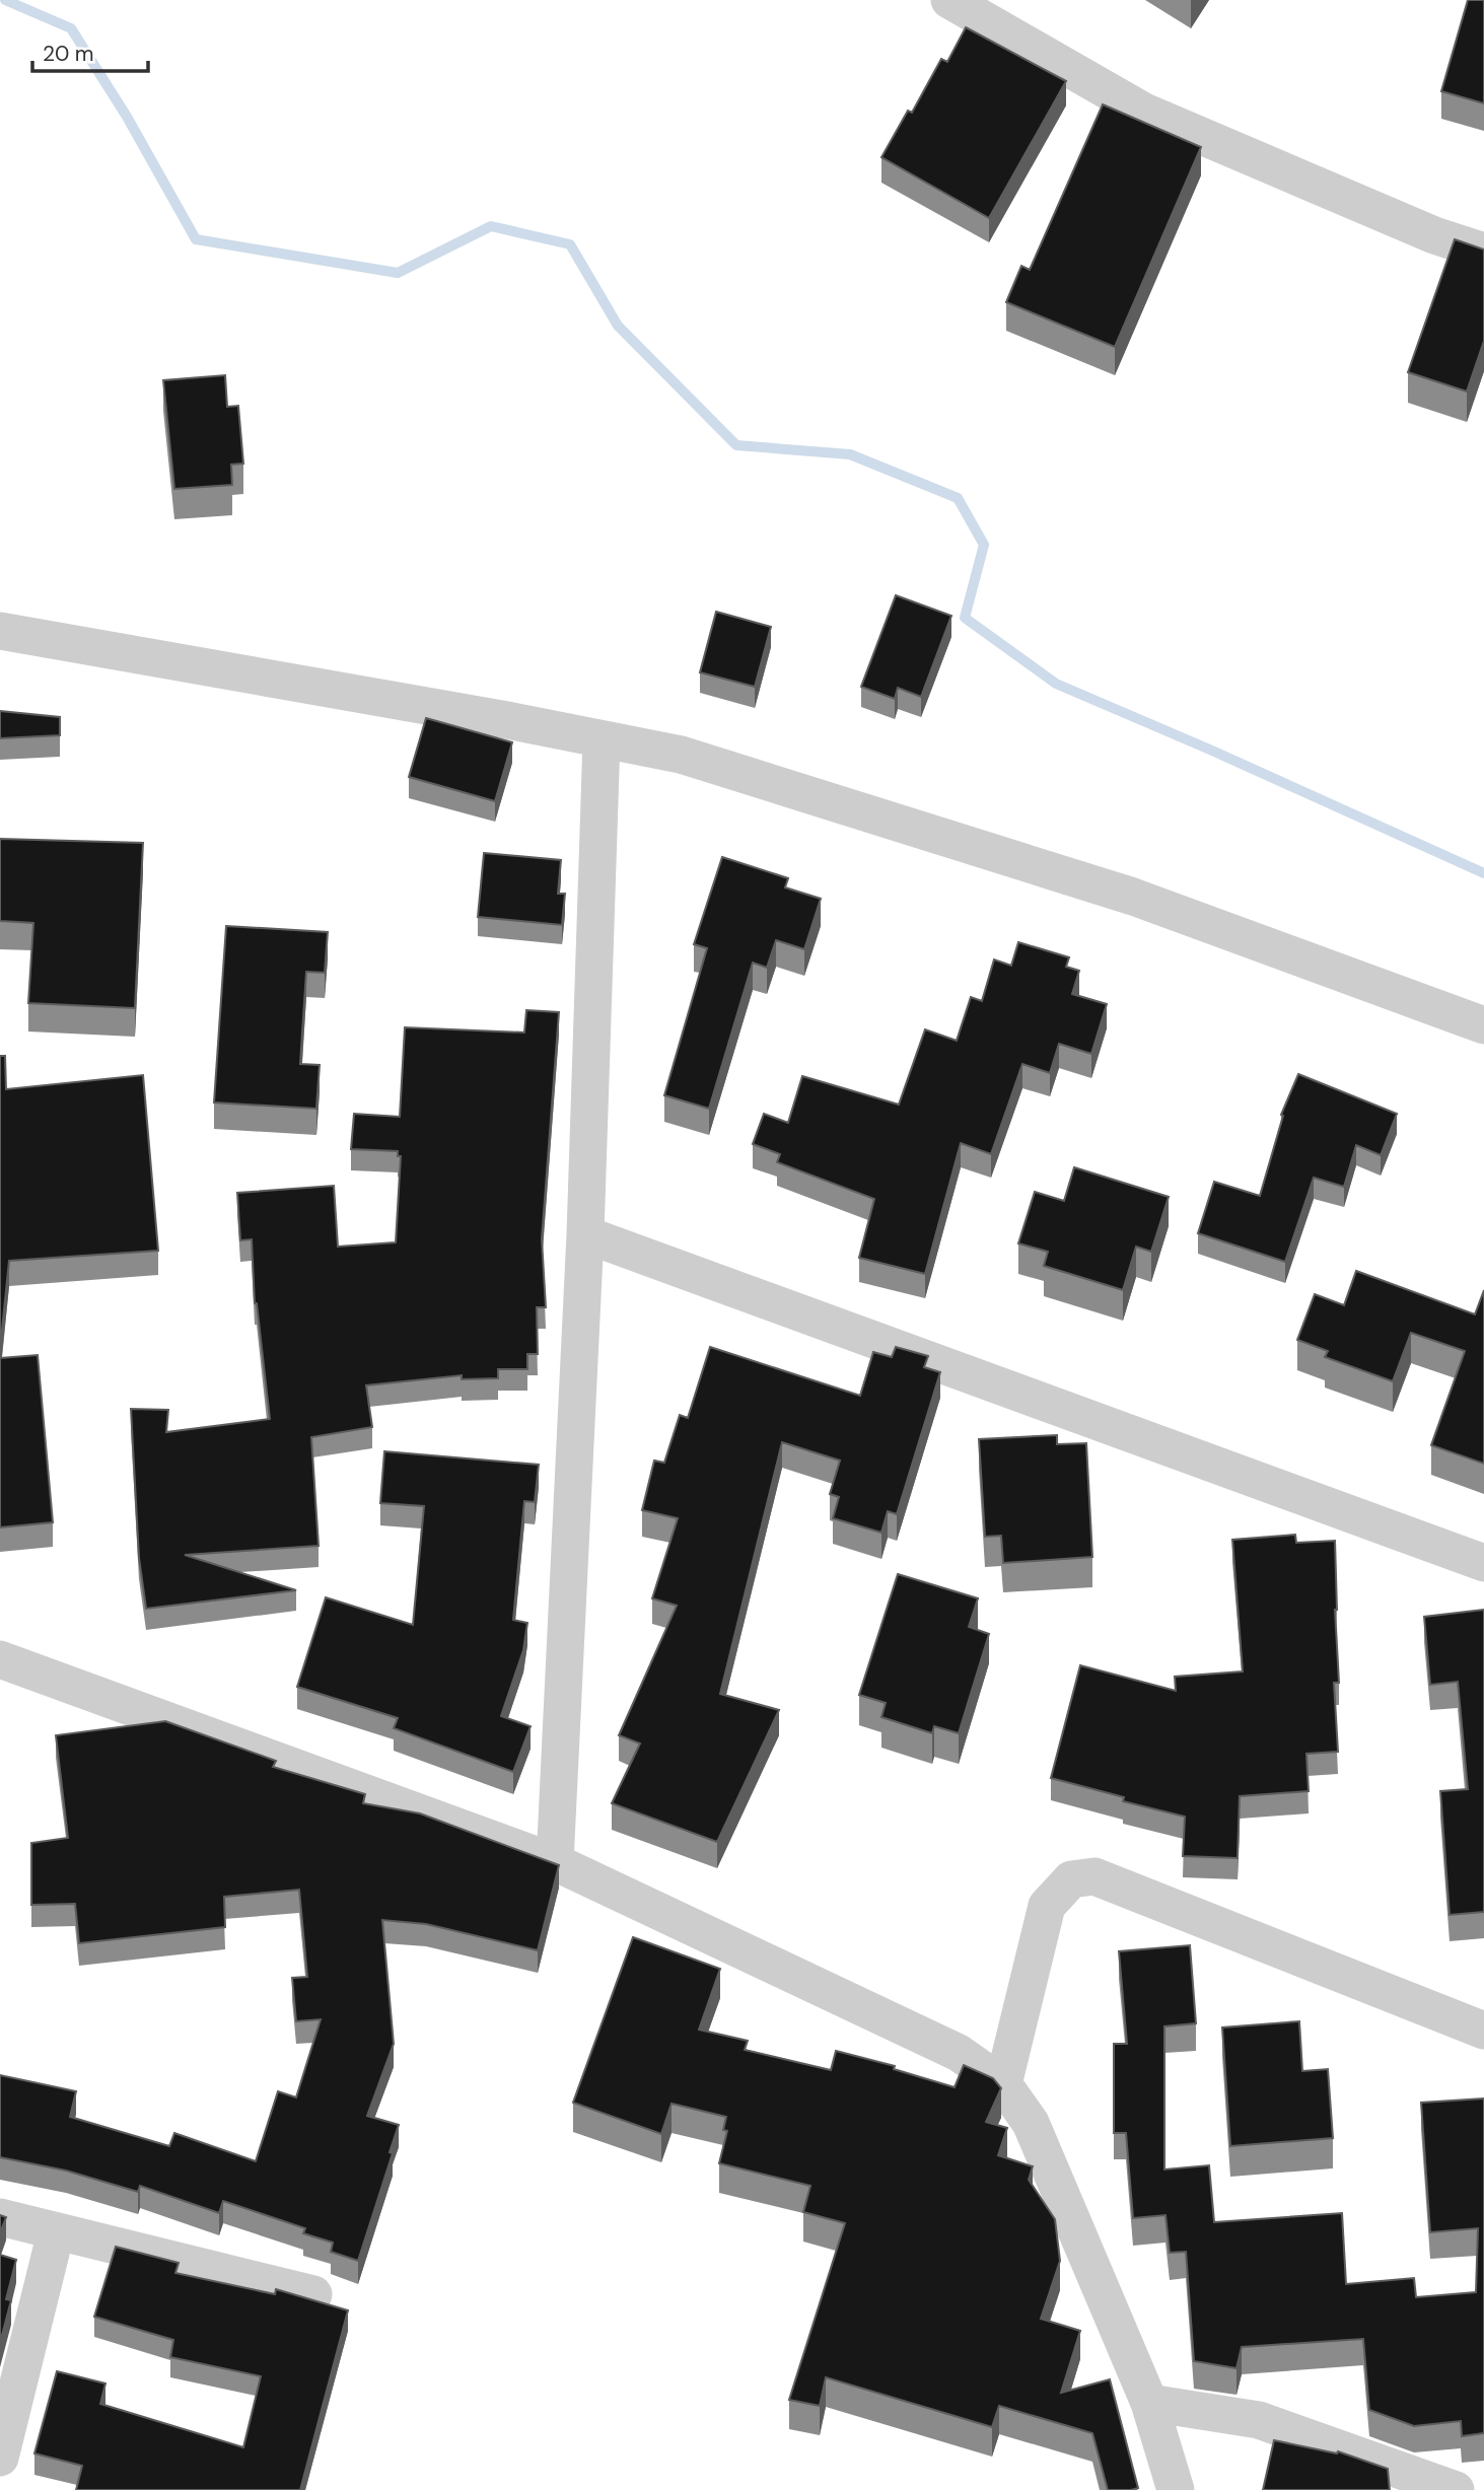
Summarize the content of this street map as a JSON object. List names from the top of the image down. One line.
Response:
{"scale_bar":"20 m"}
